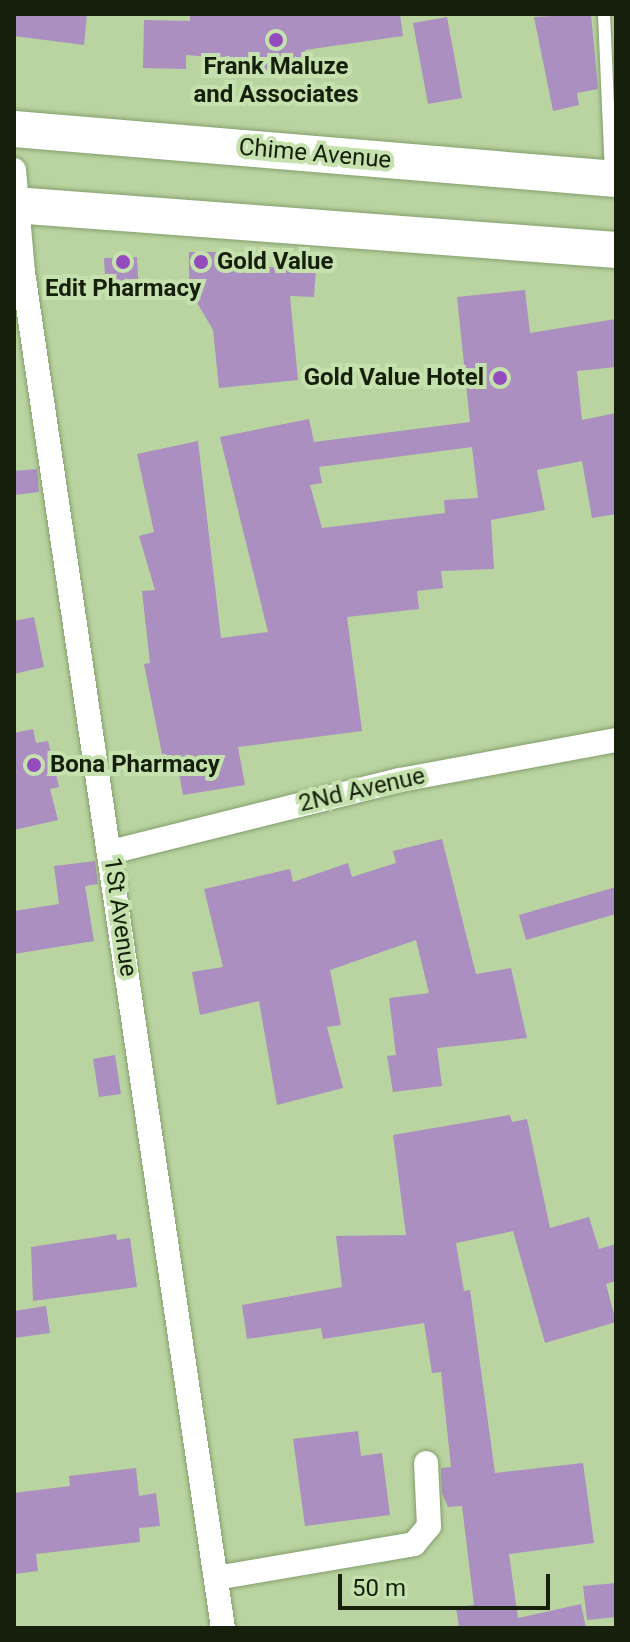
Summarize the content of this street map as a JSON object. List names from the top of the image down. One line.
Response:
{"streets":{"main road":["Chime Avenue"],"street":["2Nd Avenue","1St Avenue"]},"crossings":[["2Nd Avenue","1St Avenue"]],"places":["Frank Maluze and Associates","Edit Pharmacy","Gold Value","Gold Value Hotel","Bona Pharmacy"],"scale_bar":"50 m"}
